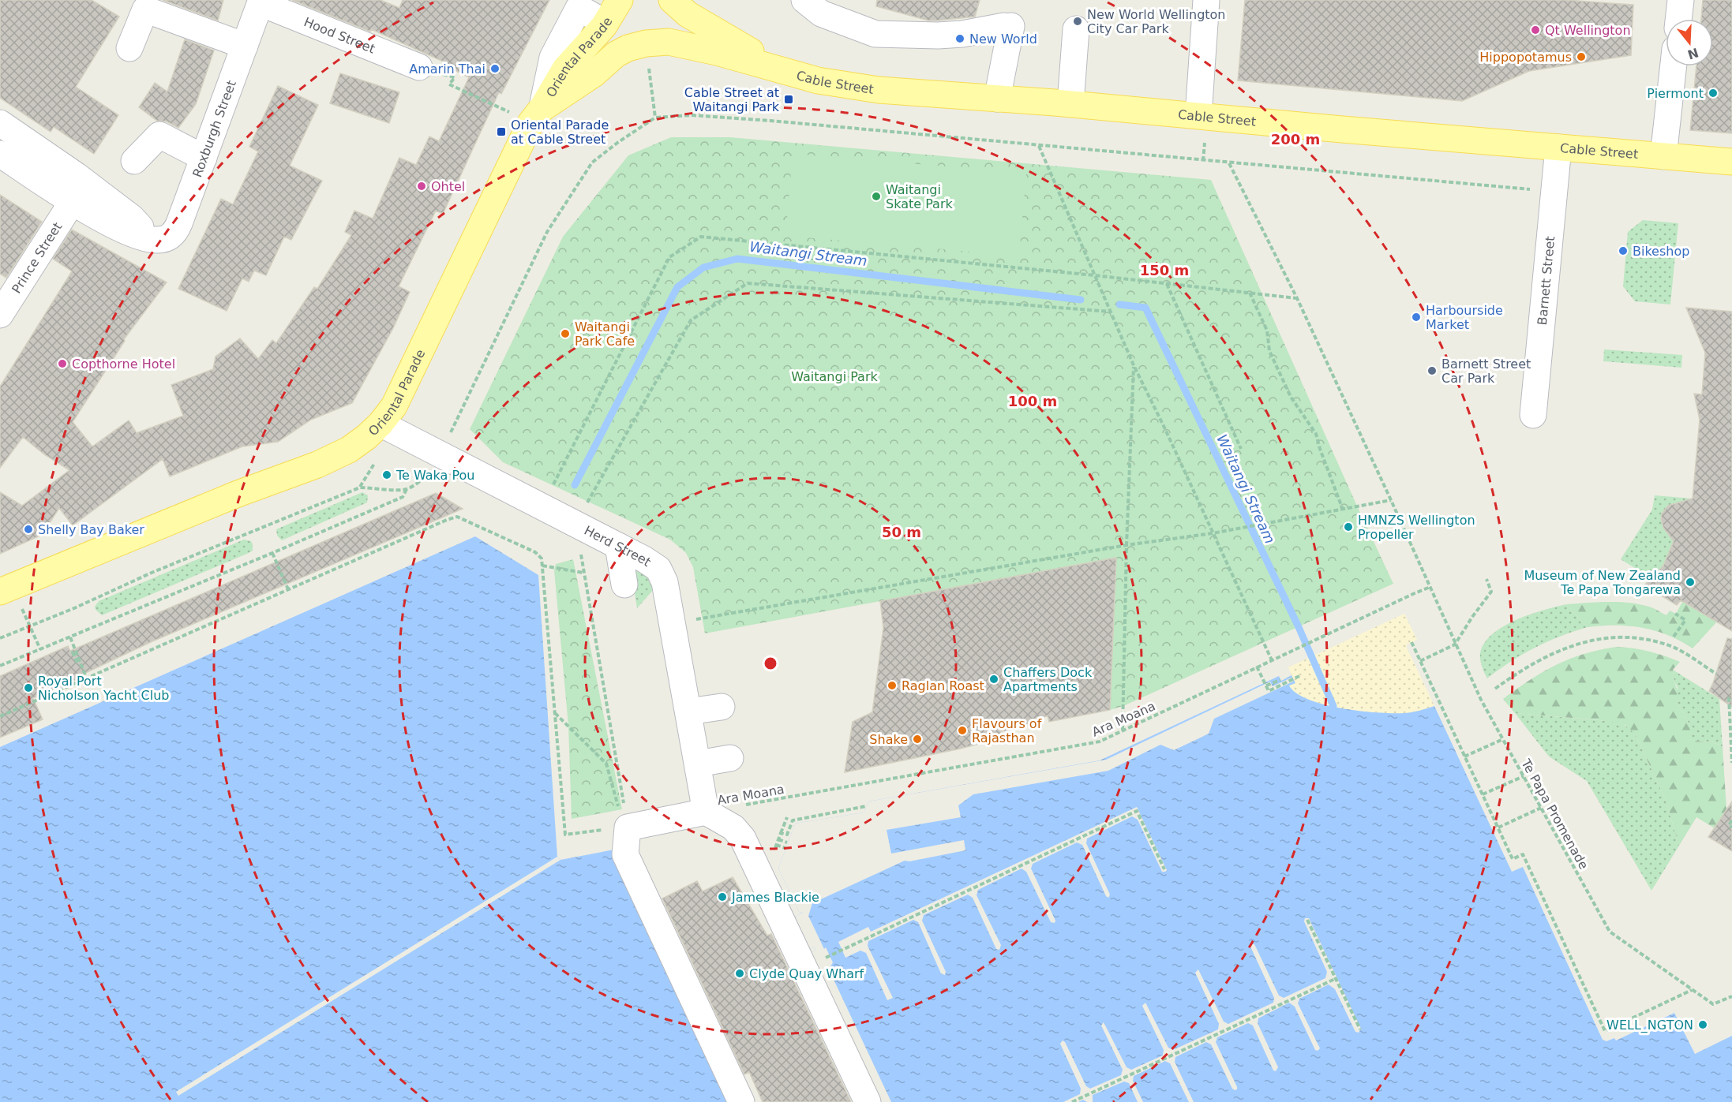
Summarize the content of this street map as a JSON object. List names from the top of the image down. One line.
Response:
{"streets":{"main road":["Oriental Parade","Cable Street"],"street":["Hood Street","Roxburgh Street","Prince Street","Barnett Street","Herd Street"],"path":["Ara Moana","Te Papa Promenade"]},"crossings":[["Hood Street","Roxburgh Street"],["Oriental Parade","Cable Street"],["Oriental Parade","Herd Street"],["Cable Street","Barnett Street"],["Roxburgh Street","Prince Street"],["Ara Moana","Te Papa Promenade"]],"water":["Waitangi Stream"],"parks":["Waitangi Park"],"places":{"other":["New World Wellington City Car Park","Qt Wellington","New World","Hippopotamus","Amarin Thai","Piermont","Ohtel","Waitangi Skate Park","Bikeshop","Harbourside Market","Waitangi Park Cafe","Copthorne Hotel","Barnett Street Car Park","Te Waka Pou","HMNZS Wellington Propeller","Shelly Bay Baker","Museum of New Zealand Te Papa Tongarewa","Chaffers Dock Apartments","Raglan Roast","Royal Port Nicholson Yacht Club","Flavours of Rajasthan","Shake","James Blackie","Clyde Quay Wharf","WELL_NGTON"],"transit":["Cable Street at Waitangi Park","Oriental Parade at Cable Street"]},"north":"bottom","rings":["200 m","150 m","100 m","50 m"]}
